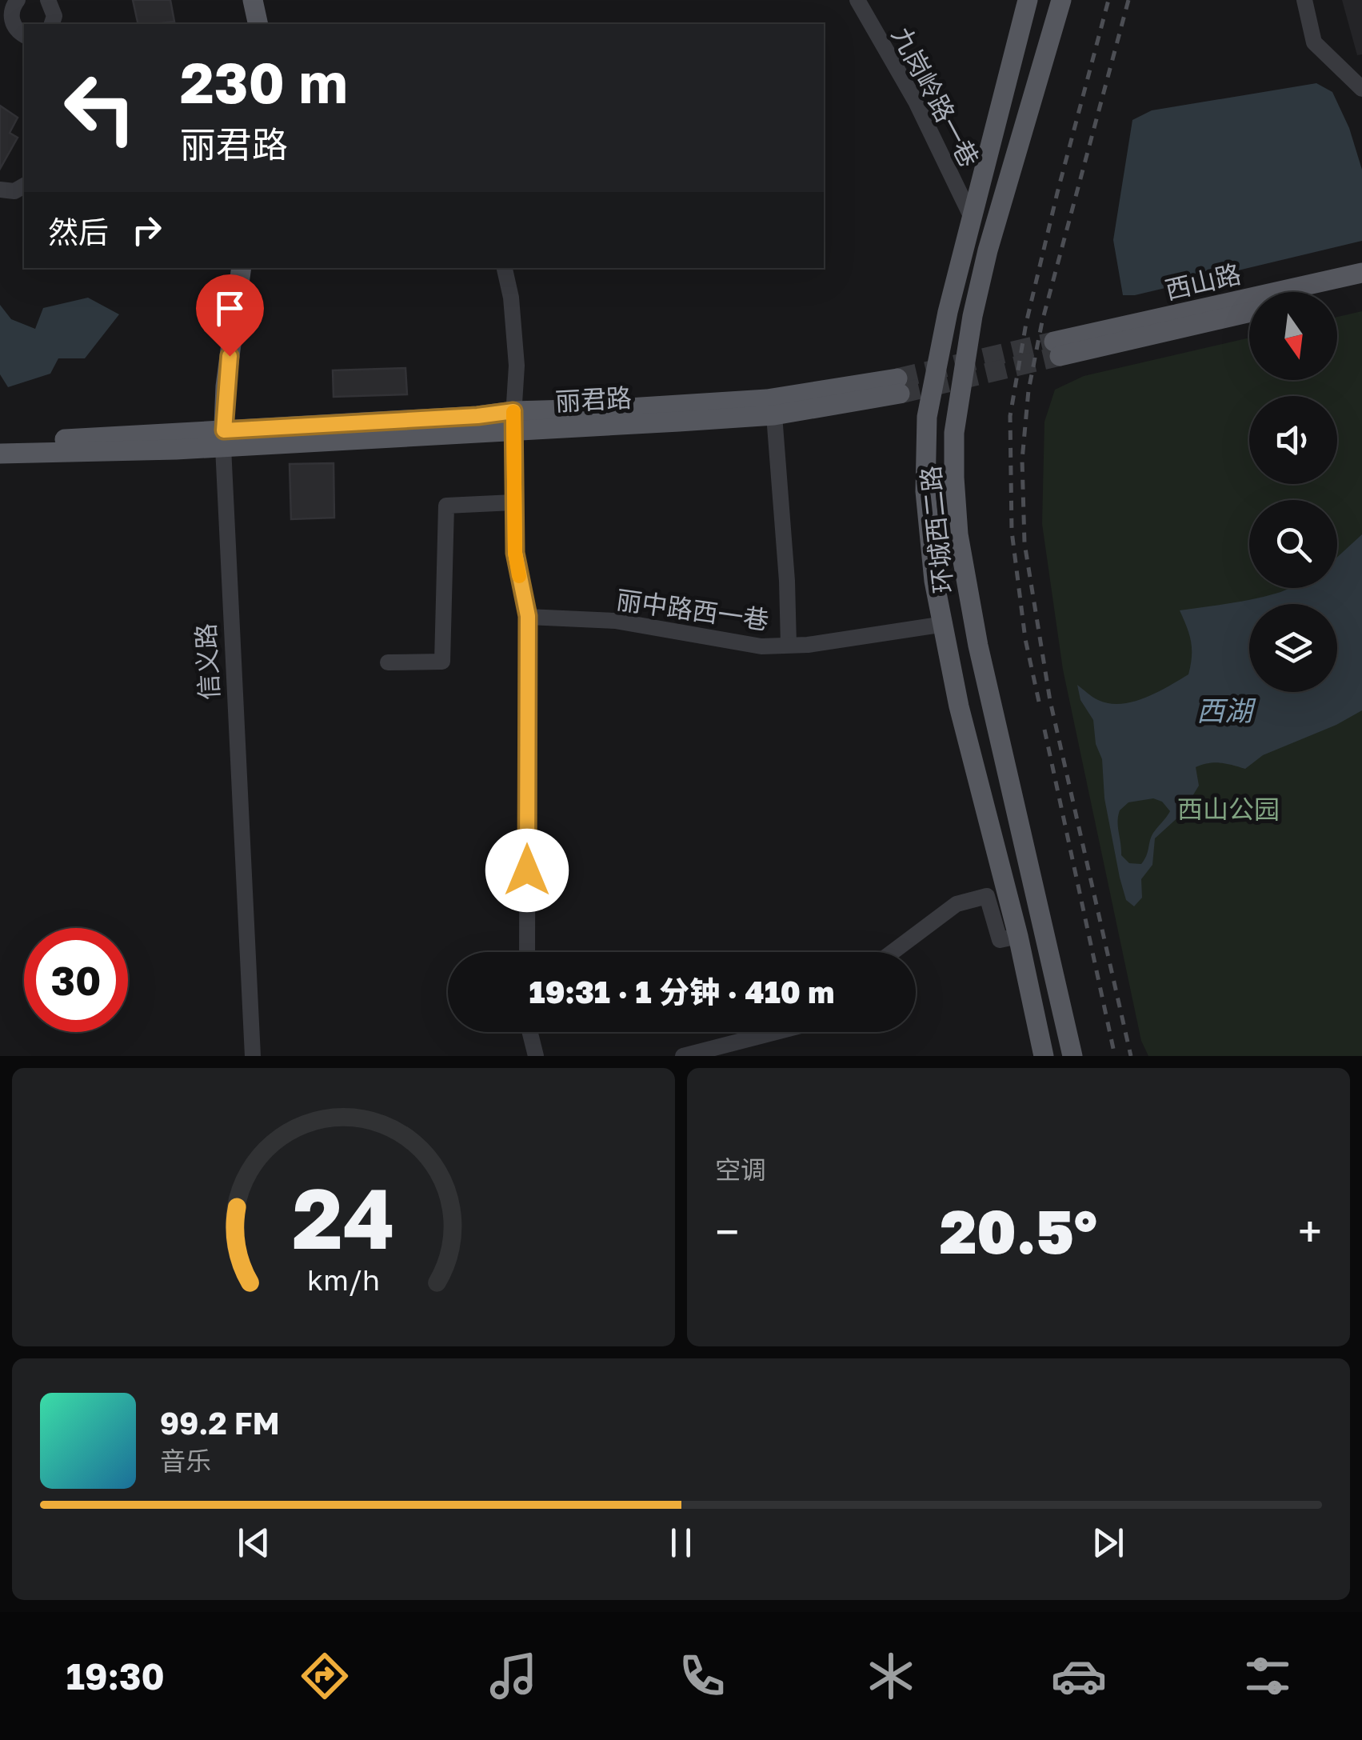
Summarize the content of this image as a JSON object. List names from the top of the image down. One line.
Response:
{"streets":{"main road":["西山路","丽君路","环城西二路","信义路"],"street":["九岗岭路一巷","丽中路西一巷"]},"crossings":[["九岗岭路一巷","环城西二路"],["丽君路","信义路"],["环城西二路","丽中路西一巷"]],"water":["西湖"],"parks":["西山公园"],"north":"bottom","page":{"turn":["230 m","丽君路"],"then":"然后","limit":"30","trip":"19:31 · 1 分钟 · 410 m","tile":"空调","heat":["−","20.5°","+"],"song":["99.2 FM","音乐"],"tabs":"19:30","gauge":["24","km/h"]}}
